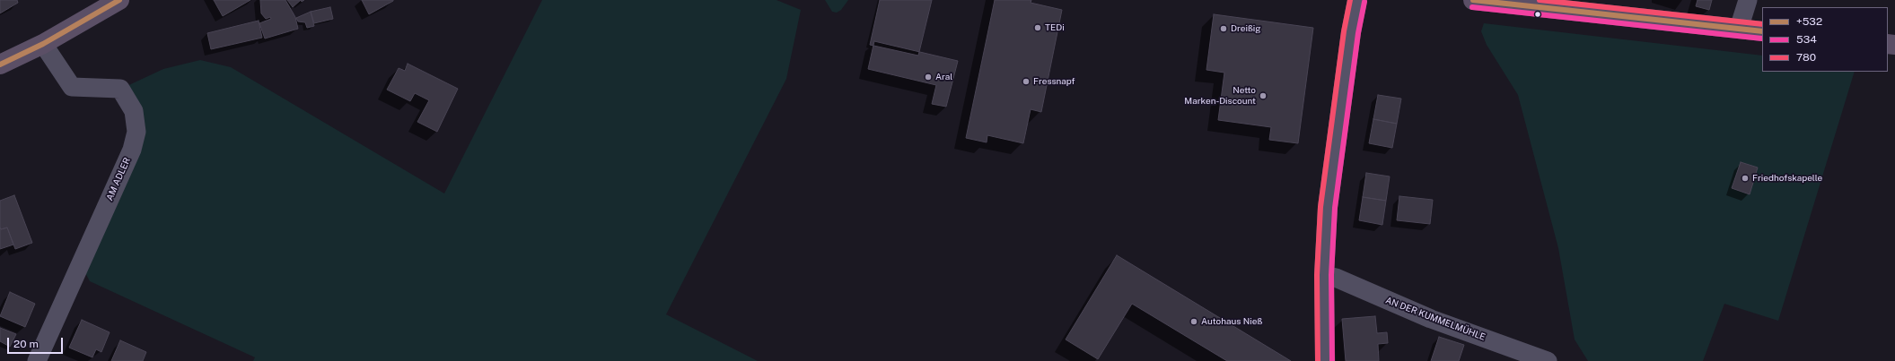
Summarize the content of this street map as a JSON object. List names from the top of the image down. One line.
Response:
{"streets":{"street":["AM ADLER","AN DER KUMMELMÜHLE"]},"places":["TEDi","Dreißig","Aral","Fressnapf","Netto Marken-Discount","Friedhofskapelle","Autohaus Nieß"],"lines":["transit line +532","transit line 780","transit line 534"],"legend":["+532","534","780"],"scale_bar":"20 m"}
